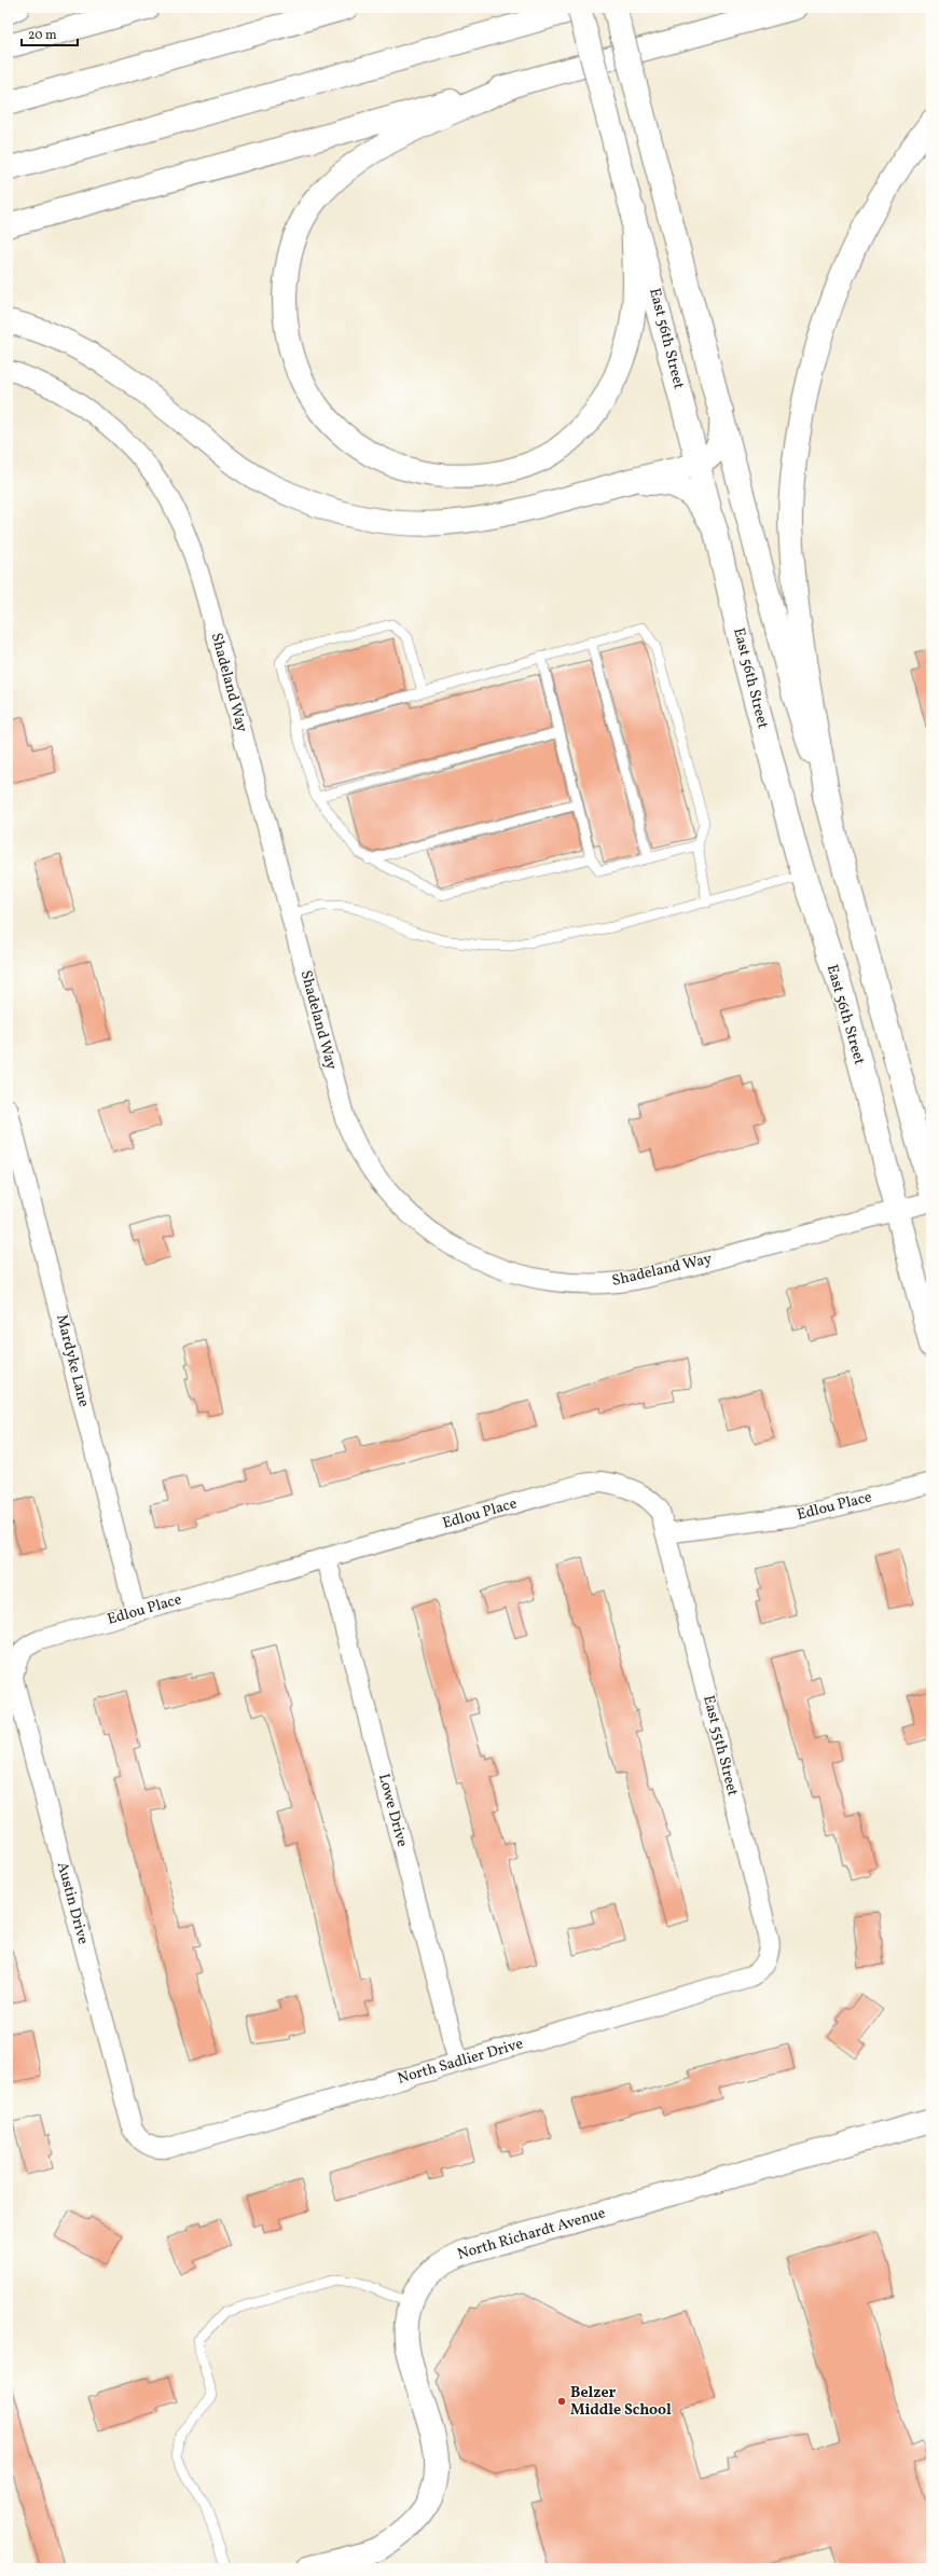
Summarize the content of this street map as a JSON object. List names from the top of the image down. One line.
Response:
{"streets":{"main road":["East 56th Street","North Richardt Avenue"],"street":["Shadeland Way","Mardyke Lane","Edlou Place","East 55th Street","Lowe Drive","Austin Drive","North Sadlier Drive"]},"crossings":[["East 56th Street","Shadeland Way"],["Mardyke Lane","Edlou Place"],["Edlou Place","East 55th Street"],["Edlou Place","Lowe Drive"],["Edlou Place","Austin Drive"],["East 55th Street","North Sadlier Drive"],["Lowe Drive","North Sadlier Drive"],["Austin Drive","North Sadlier Drive"]],"places":["Belzer Middle School"],"scale_bar":"20 m"}
